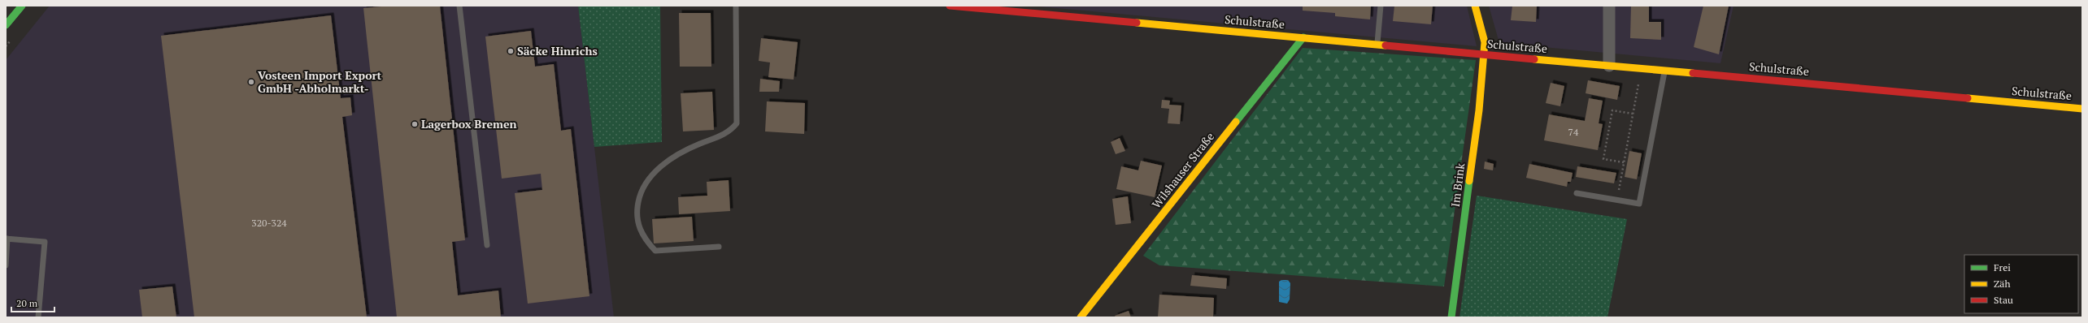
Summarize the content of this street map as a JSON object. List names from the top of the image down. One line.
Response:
{"streets":{"street":["Schulstraße","Wilshauser Straße","Im Brink"]},"crossings":[["Schulstraße","Wilshauser Straße"],["Schulstraße","Im Brink"]],"places":["Säcke Hinrichs","Vosteen Import Export GmbH -Abholmarkt-","Lagerbox Bremen"],"house_numbers":["74","320-324"],"legend":["Frei","Zäh","Stau"],"scale_bar":"20 m"}
